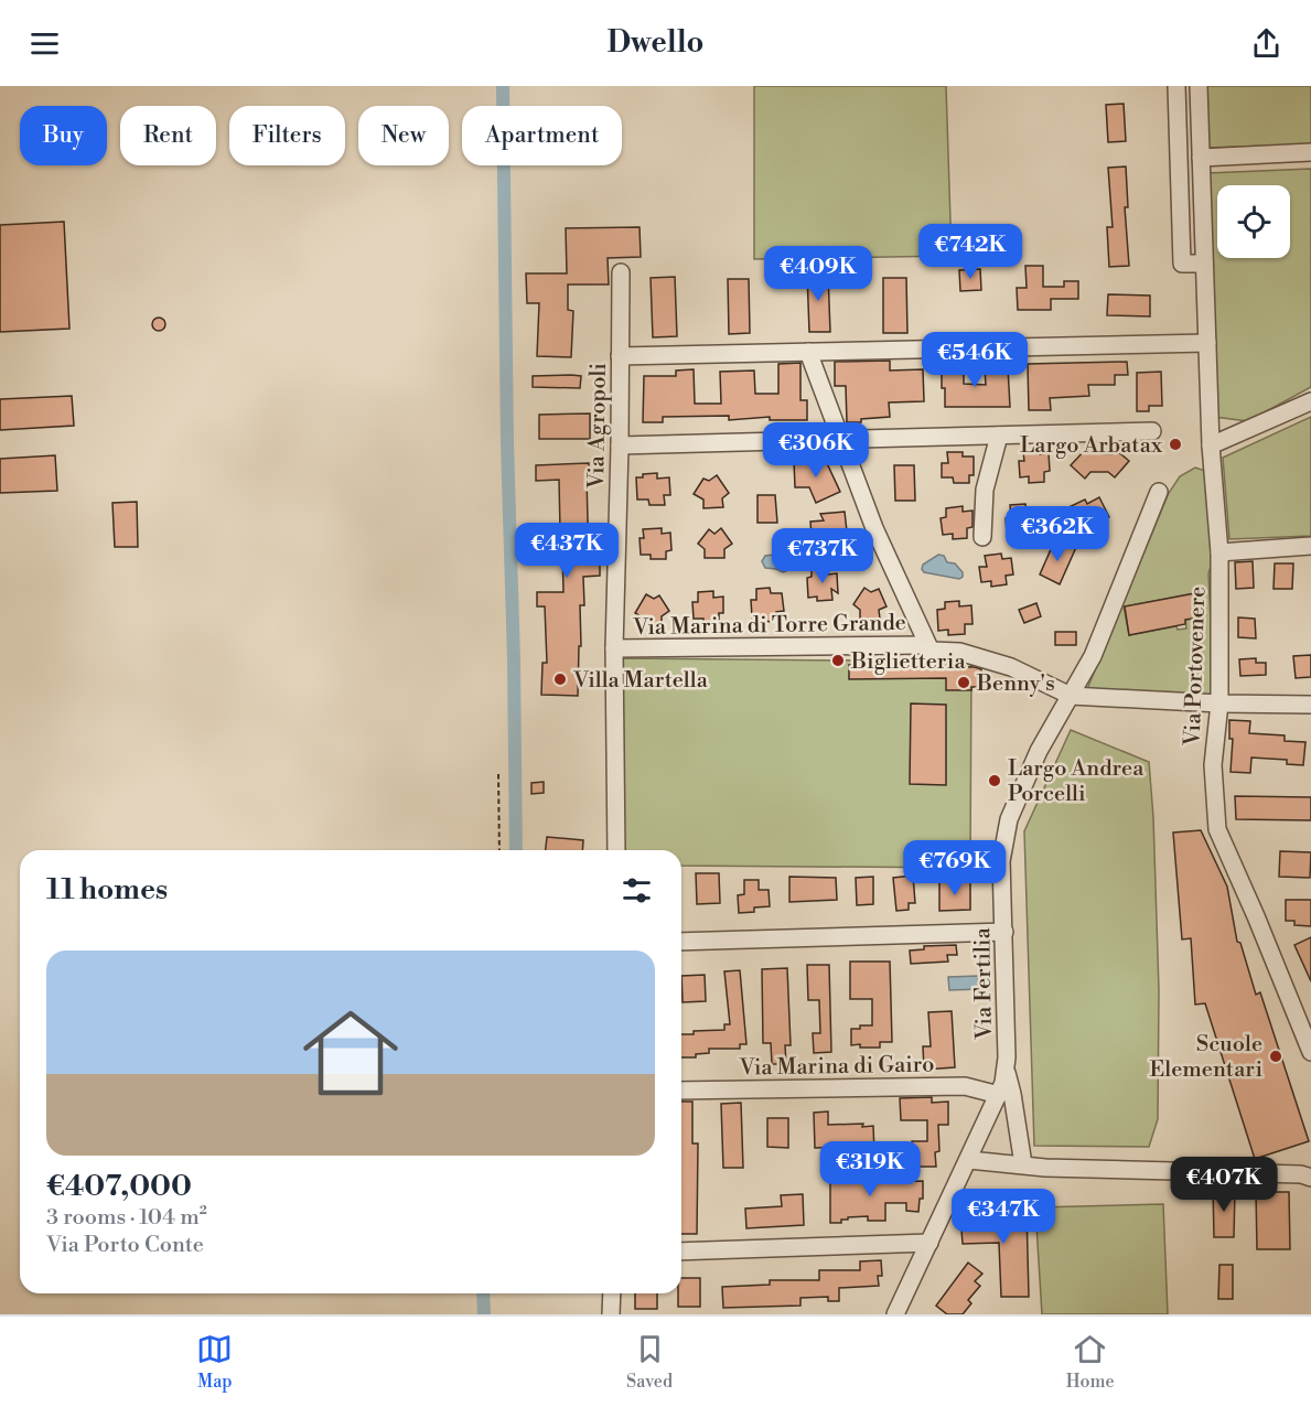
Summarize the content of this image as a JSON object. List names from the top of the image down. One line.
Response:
{"streets":{"street":["Via Agropoli","Via Marina di Torre Grande","Via Portovenere","Via Fertilia","Via Marina di Gairo"]},"crossings":[["Via Agropoli","Via Marina di Torre Grande"],["Via Marina di Torre Grande","Via Fertilia"]],"places":["Largo Arbatax","Biglietteria","Villa Martella","Benny's","Largo Andrea Porcelli","Scuole Elementari"],"page":{"header":"Dwello","chip":["Buy","Rent","Filters","New","Apartment"],"price":["€742K","€409K","€546K","€306K","€362K","€437K","€737K","€769K","€319K","€407K","€347K"],"heading":"11 homes","list":[{"name":"€407,000","note":"3 rooms · 104 m² · Via Porto Conte"}],"tabs":["Map","Saved","Home"]}}
